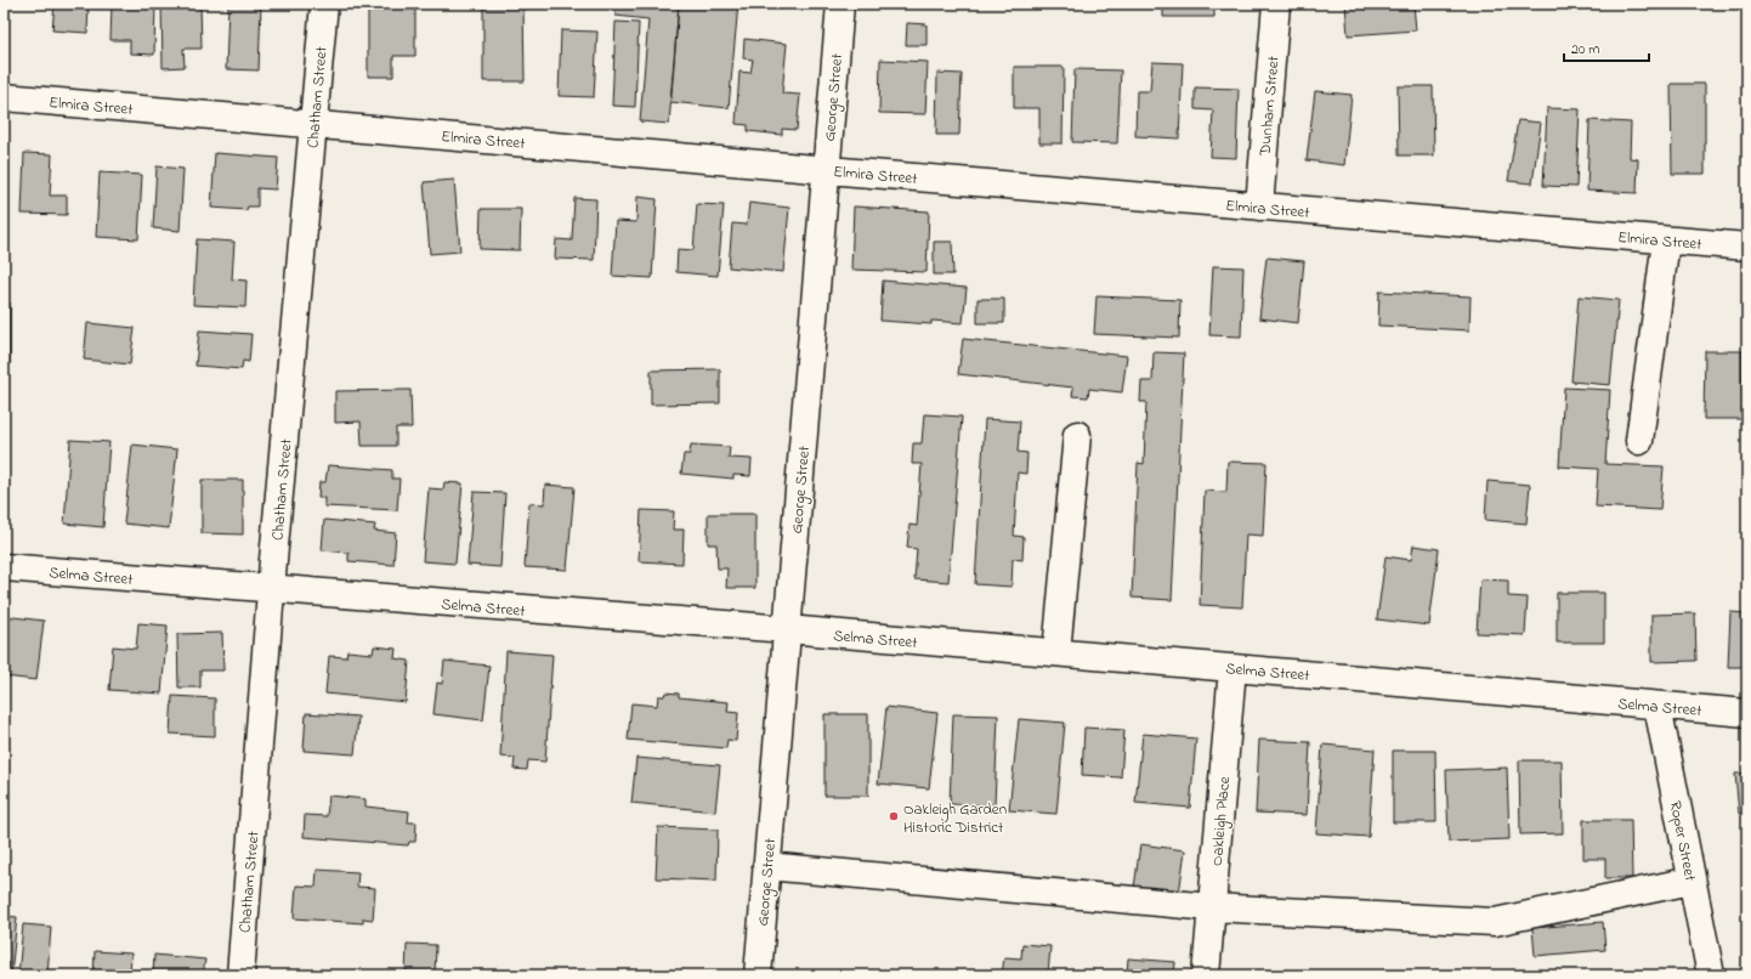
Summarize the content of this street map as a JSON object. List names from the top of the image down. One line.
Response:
{"streets":{"street":["Chatham Street","George Street","Elmira Street","Dunham Street","Selma Street","Oakleigh Place","Roper Street"]},"crossings":[["Chatham Street","Elmira Street"],["Chatham Street","Selma Street"],["George Street","Elmira Street"],["George Street","Selma Street"],["Elmira Street","Dunham Street"],["Selma Street","Oakleigh Place"],["Selma Street","Roper Street"]],"places":["Oakleigh Garden Historic District"],"scale_bar":"20 m"}
